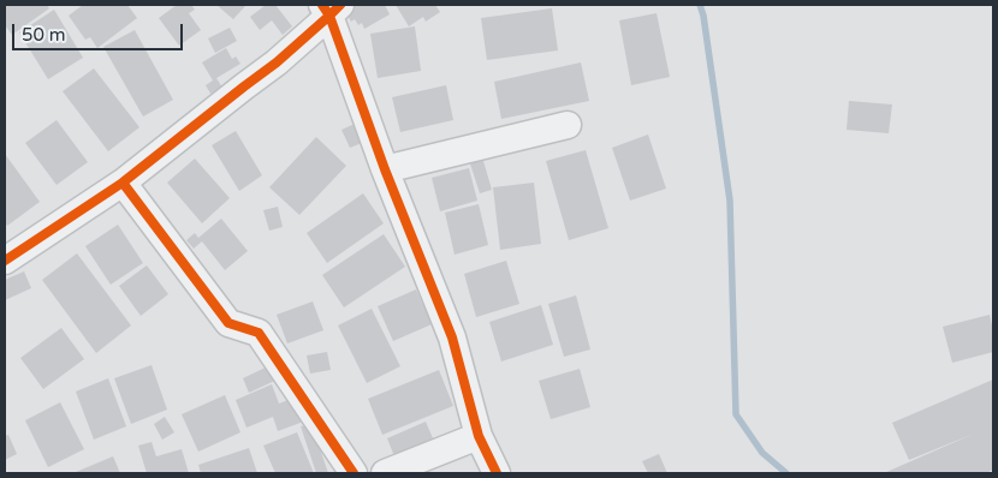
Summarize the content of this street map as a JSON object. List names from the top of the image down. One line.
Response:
{"scale_bar":"50 m"}
